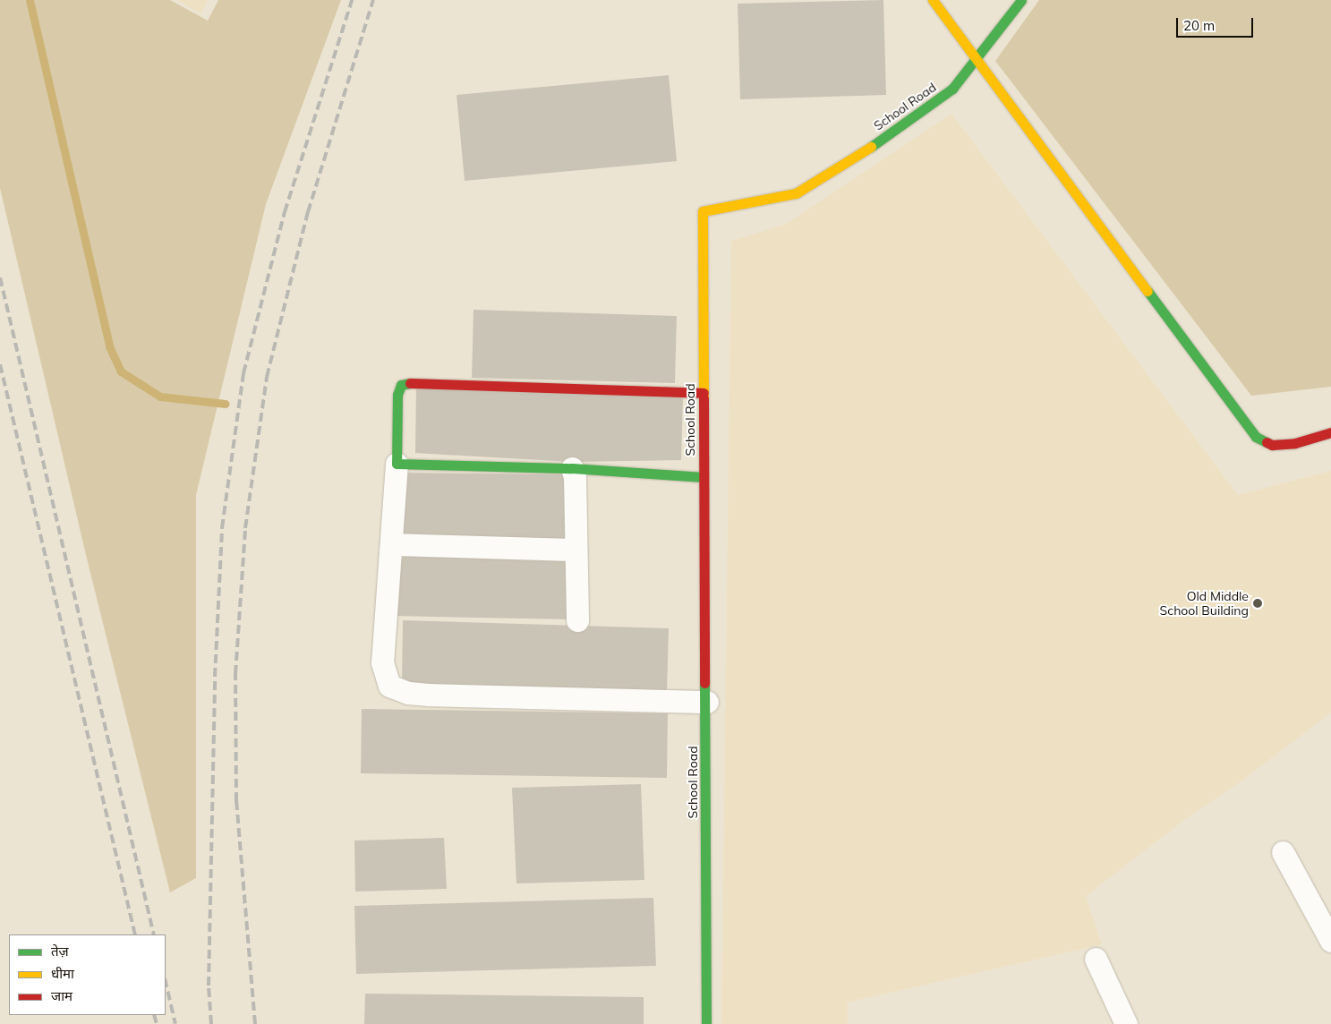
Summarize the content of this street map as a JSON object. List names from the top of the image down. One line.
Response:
{"streets":{"street":["School Road"]},"places":["Old Middle School Building"],"legend":["तेज़","धीमा","जाम"],"scale_bar":"20 m"}
